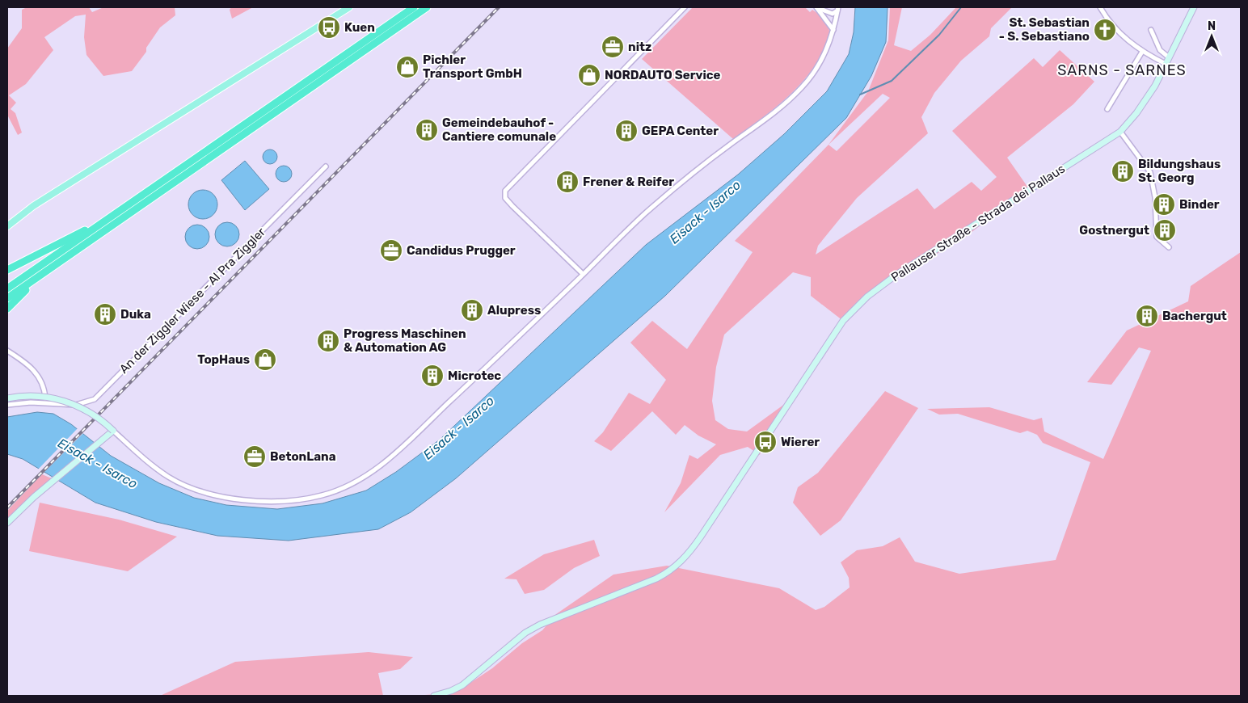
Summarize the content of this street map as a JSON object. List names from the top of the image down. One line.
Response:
{"streets":{"street":["Pallauser Straße - Strada dei Pallaus","An der Ziggler Wiese - Al Pra Ziggler"]},"districts":["SARNS - SARNES"],"water":["Eisack - Isarco"],"places":{"bus stop":["Kuen","Wierer"],"church":["St. Sebastian - S. Sebastiano"],"office":["nitz","Candidus Prugger","BetonLana"],"shop":["Pichler Transport GmbH","NORDAUTO Service","TopHaus"],"building":["Gemeindebauhof - Cantiere comunale","GEPA Center","Bildungshaus St. Georg","Frener & Reifer","Binder","Gostnergut","Alupress","Duka","Bachergut","Progress Maschinen & Automation AG","Microtec"]},"north":"top"}
